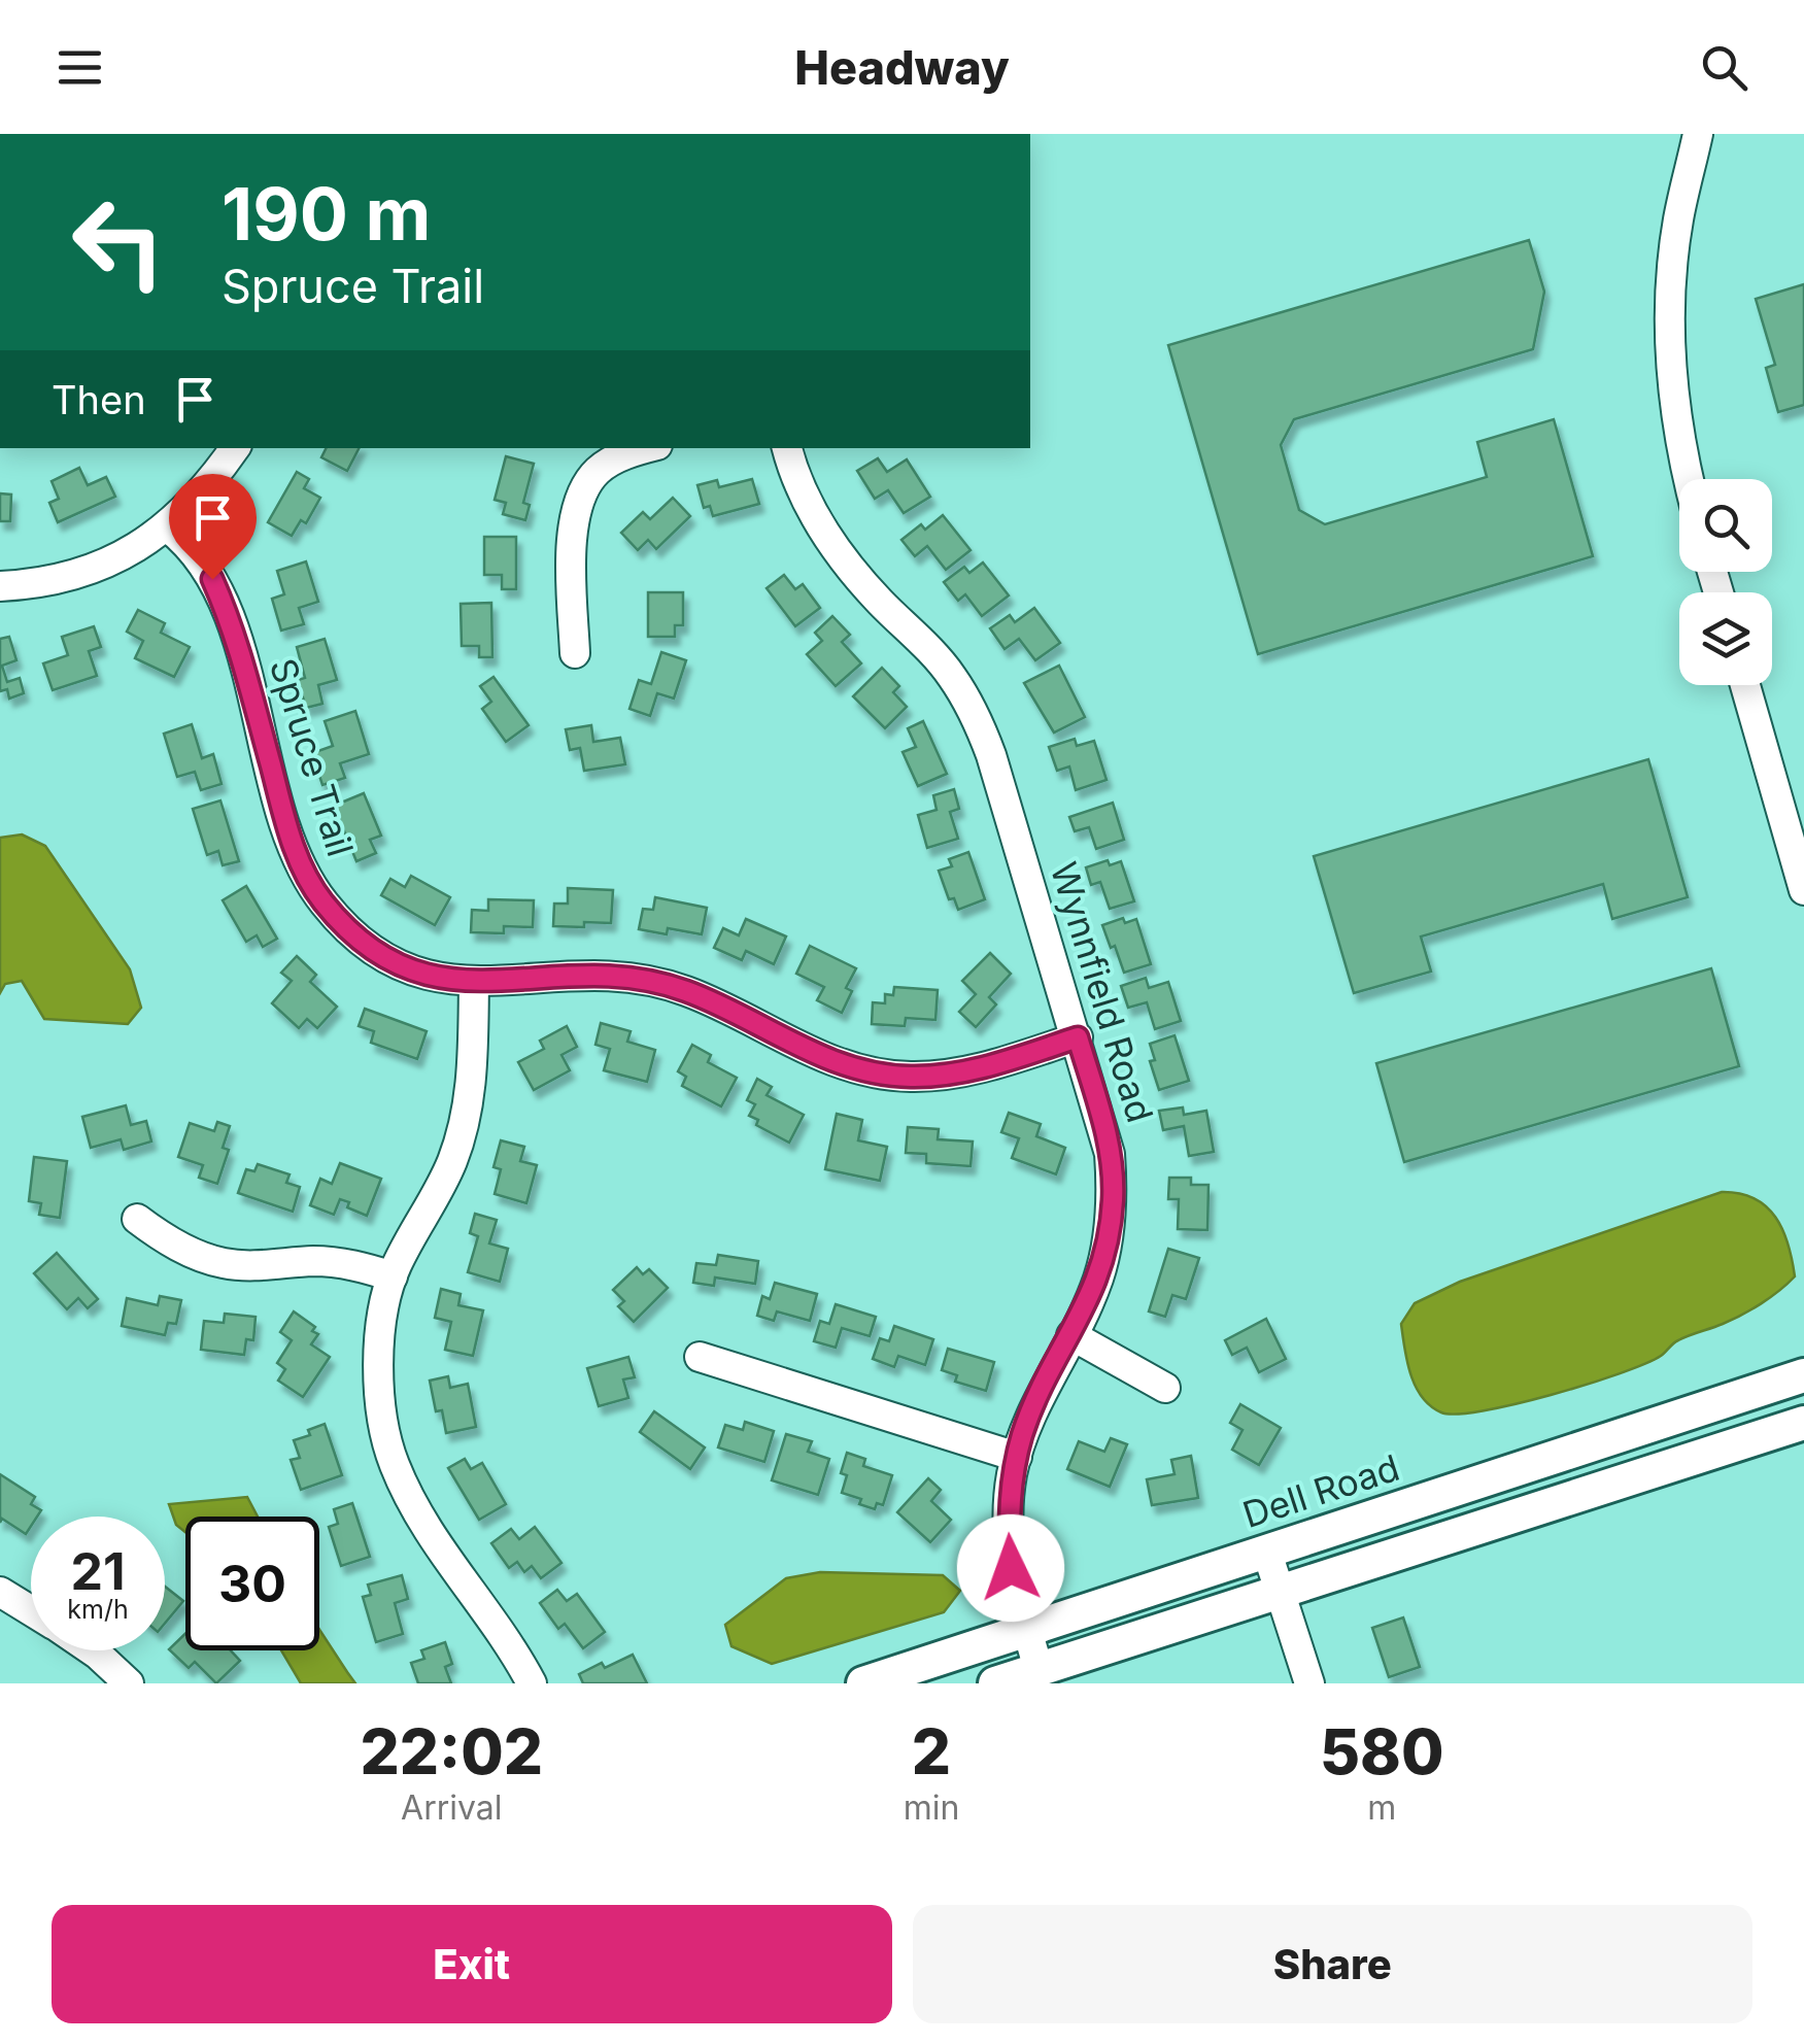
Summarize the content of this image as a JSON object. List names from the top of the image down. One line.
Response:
{"streets":{"main road":["Dell Road"],"street":["Spruce Trail","Wynnfield Road"]},"crossings":[["Spruce Trail","Wynnfield Road"],["Wynnfield Road","Dell Road"]],"page":{"header":"Headway","turn":["190 m","Spruce Trail"],"then":"Then","speed":"21 km/h","limit":"30","eta":["22:02","Arrival","2","min","580","m"],"buttons":["Exit","Share"]}}
